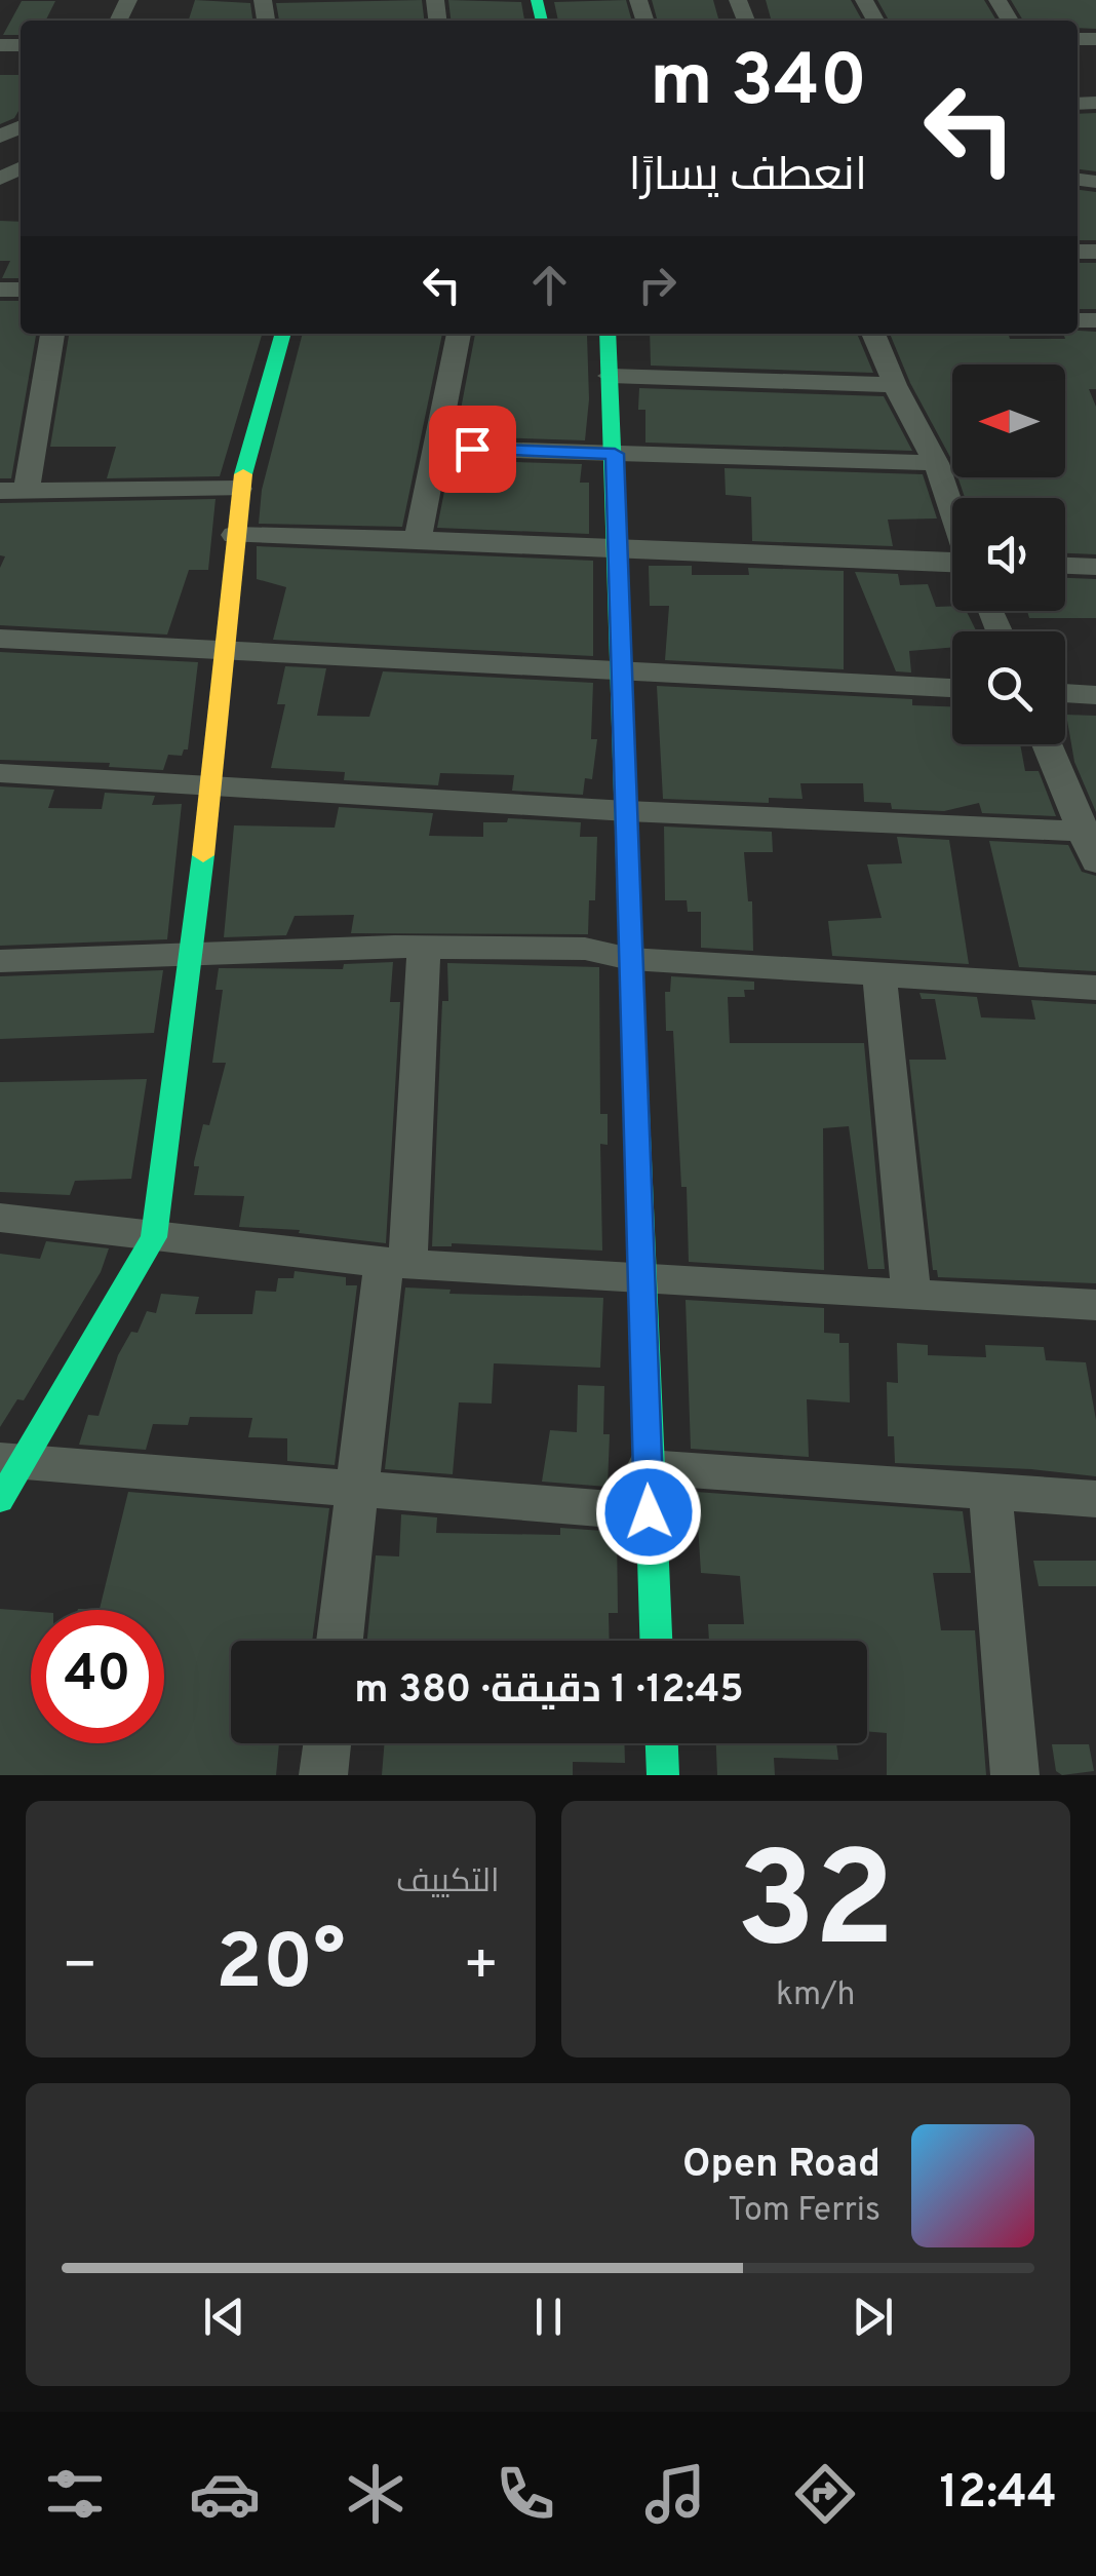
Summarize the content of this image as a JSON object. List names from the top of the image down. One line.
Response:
{"north":"left","page":{"turn":["340 m","انعطف يسارًا"],"limit":"40","trip":"12:45 · 1 دقيقة · 380 m","tile":[["32","km/h"],"التكييف"],"heat":["−","20°","+"],"song":["Open Road","Tom Ferris"],"tabs":"12:44"}}
